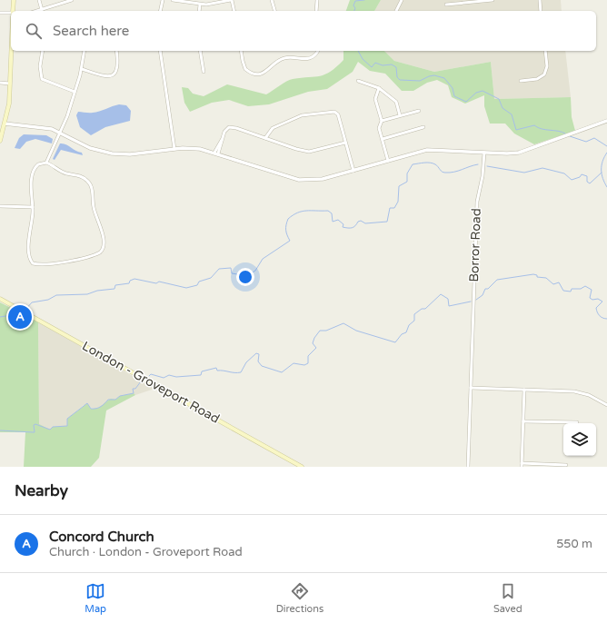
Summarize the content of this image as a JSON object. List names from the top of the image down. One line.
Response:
{"streets":{"main road":["London - Groveport Road"],"street":["Borror Road"]},"page":{"search":"Search here","pins":"A","heading":"Nearby","list":[{"mark":"A","name":"Concord Church","note":"Church · London - Groveport Road","value":"550 m"}],"nav":["Map","Directions","Saved"]}}
